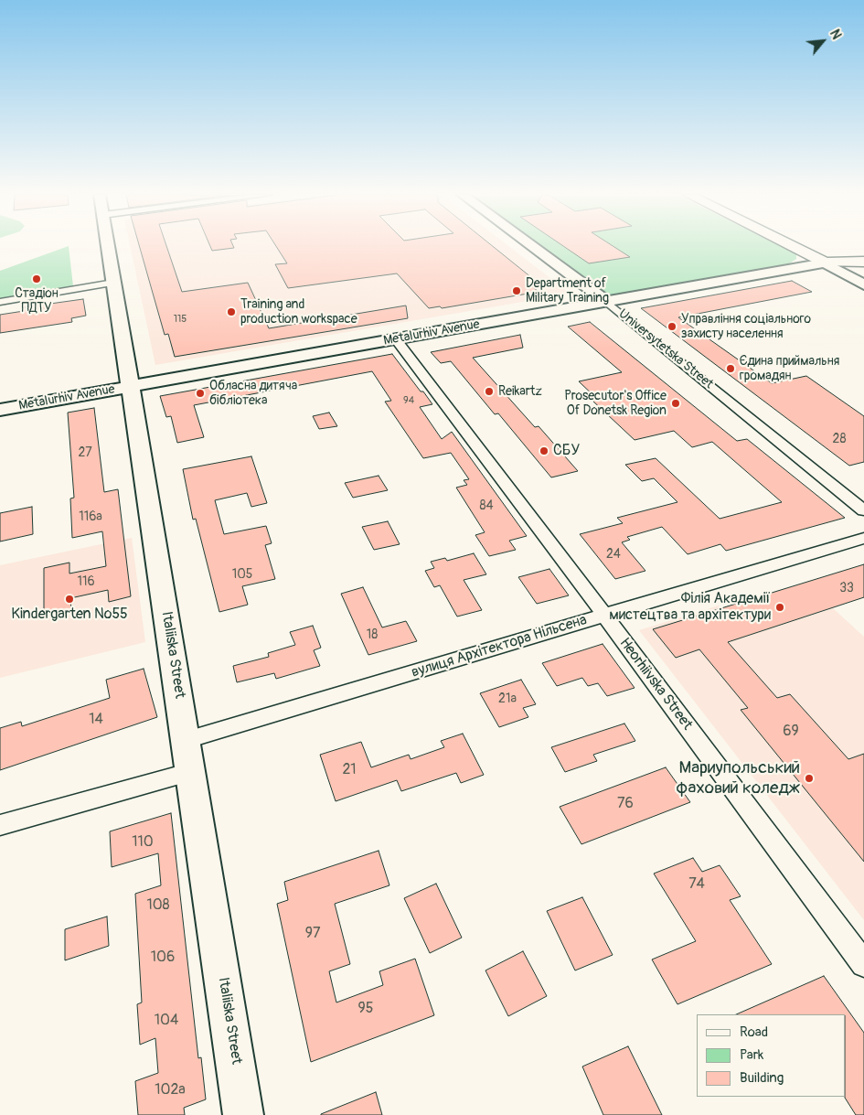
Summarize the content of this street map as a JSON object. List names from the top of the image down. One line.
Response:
{"streets":{"highway":["Metalurhiv Avenue"],"street":["Universytetska Street","вулиця Архітектора Нільсена","Italiiska Street","Heorhiivska Street"]},"crossings":[["Metalurhiv Avenue","Universytetska Street"],["Metalurhiv Avenue","Italiiska Street"],["Metalurhiv Avenue","Heorhiivska Street"],["вулиця Архітектора Нільсена","Italiiska Street"],["вулиця Архітектора Нільсена","Heorhiivska Street"]],"places":["Стадіон ПДТУ","Department of Military Training","Training and production workspace","Управління соціального захисту населення","Єдина приймальня громадян","Reikartz","Обласна дитяча бібліотека","Prosecutor's Office Of Donetsk Region","СБУ","Kindergarten №55","Філія Академії мистецтва та архітектури","Мариупольський фаховий коледж"],"house_numbers":["115","94","28","27","84","116а","24","105","116","33","18","21а","14","69","21","76","110","74","108","97","106","95","104","102а"],"legend":["Road","Park","Building"],"north":"top right"}
